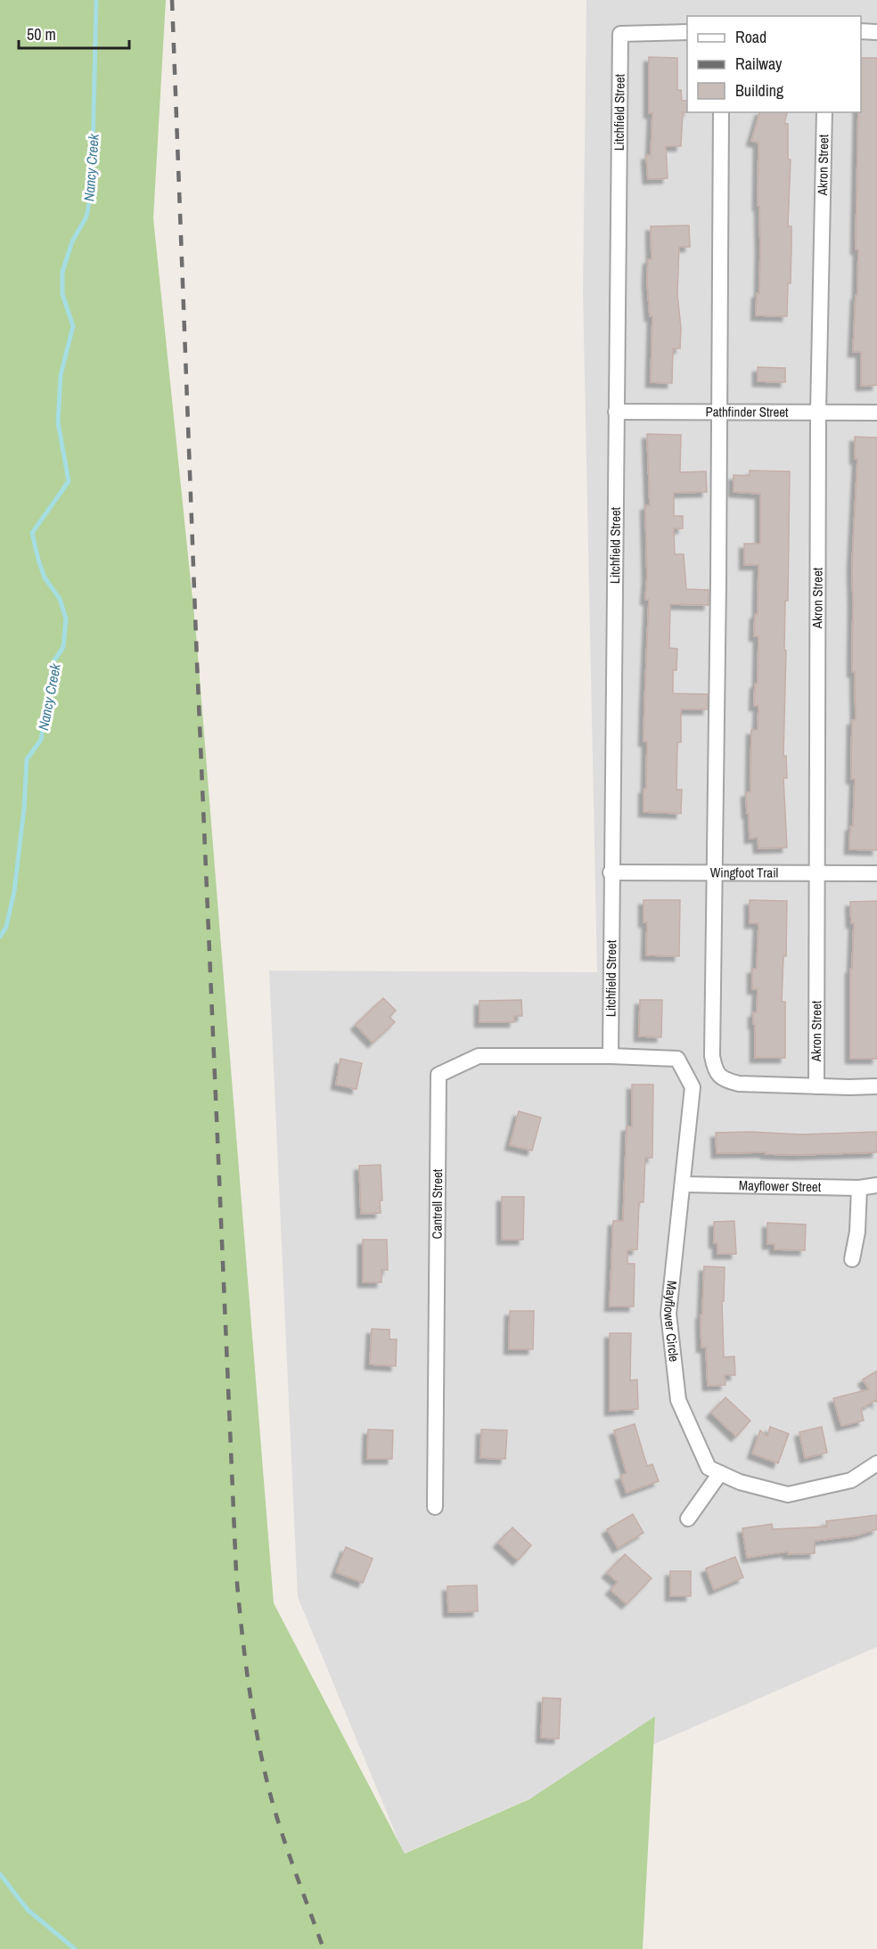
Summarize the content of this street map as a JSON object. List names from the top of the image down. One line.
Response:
{"streets":{"street":["Litchfield Street","Akron Street","Pathfinder Street","Wingfoot Trail","Mayflower Street","Cantrell Street","Mayflower Circle"]},"crossings":[["Litchfield Street","Pathfinder Street"],["Litchfield Street","Wingfoot Trail"],["Litchfield Street","Cantrell Street"],["Litchfield Street","Mayflower Circle"],["Akron Street","Pathfinder Street"],["Akron Street","Wingfoot Trail"],["Mayflower Street","Mayflower Circle"],["Cantrell Street","Mayflower Circle"]],"water":["Nancy Creek"],"legend":["Road","Railway","Building"],"scale_bar":"50 m"}
